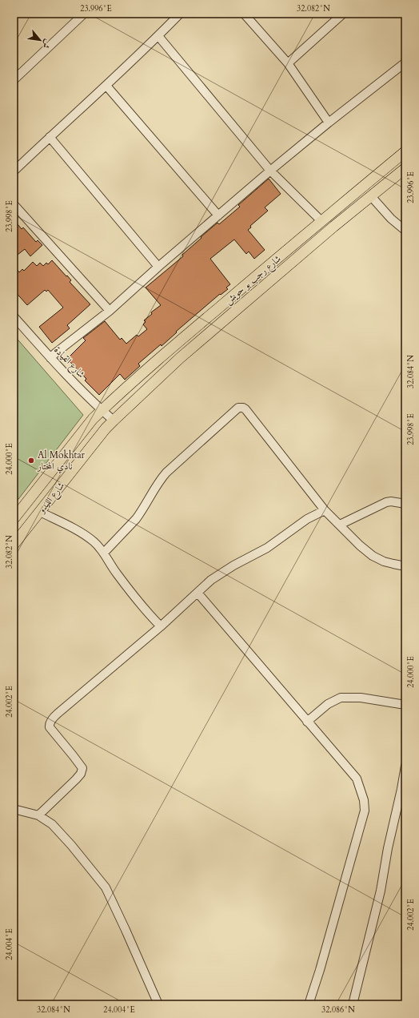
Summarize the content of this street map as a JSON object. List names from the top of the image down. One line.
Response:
{"streets":{"main road":["شارع رجب بو حويش","شارع الليدو"],"street":["شارع القيادة"]},"crossings":[["شارع رجب بو حويش","شارع القيادة"],["شارع رجب بو حويش","شارع الليدو"],["شارع القيادة","شارع الليدو"]],"places":["Al Mokhtar نادي المختار"],"north":"bottom right","coordinates":["23.996°E","32.082°N","23.998°E","32.084°N","24.000°E","24.002°E","24.004°E","32.086°N"]}
